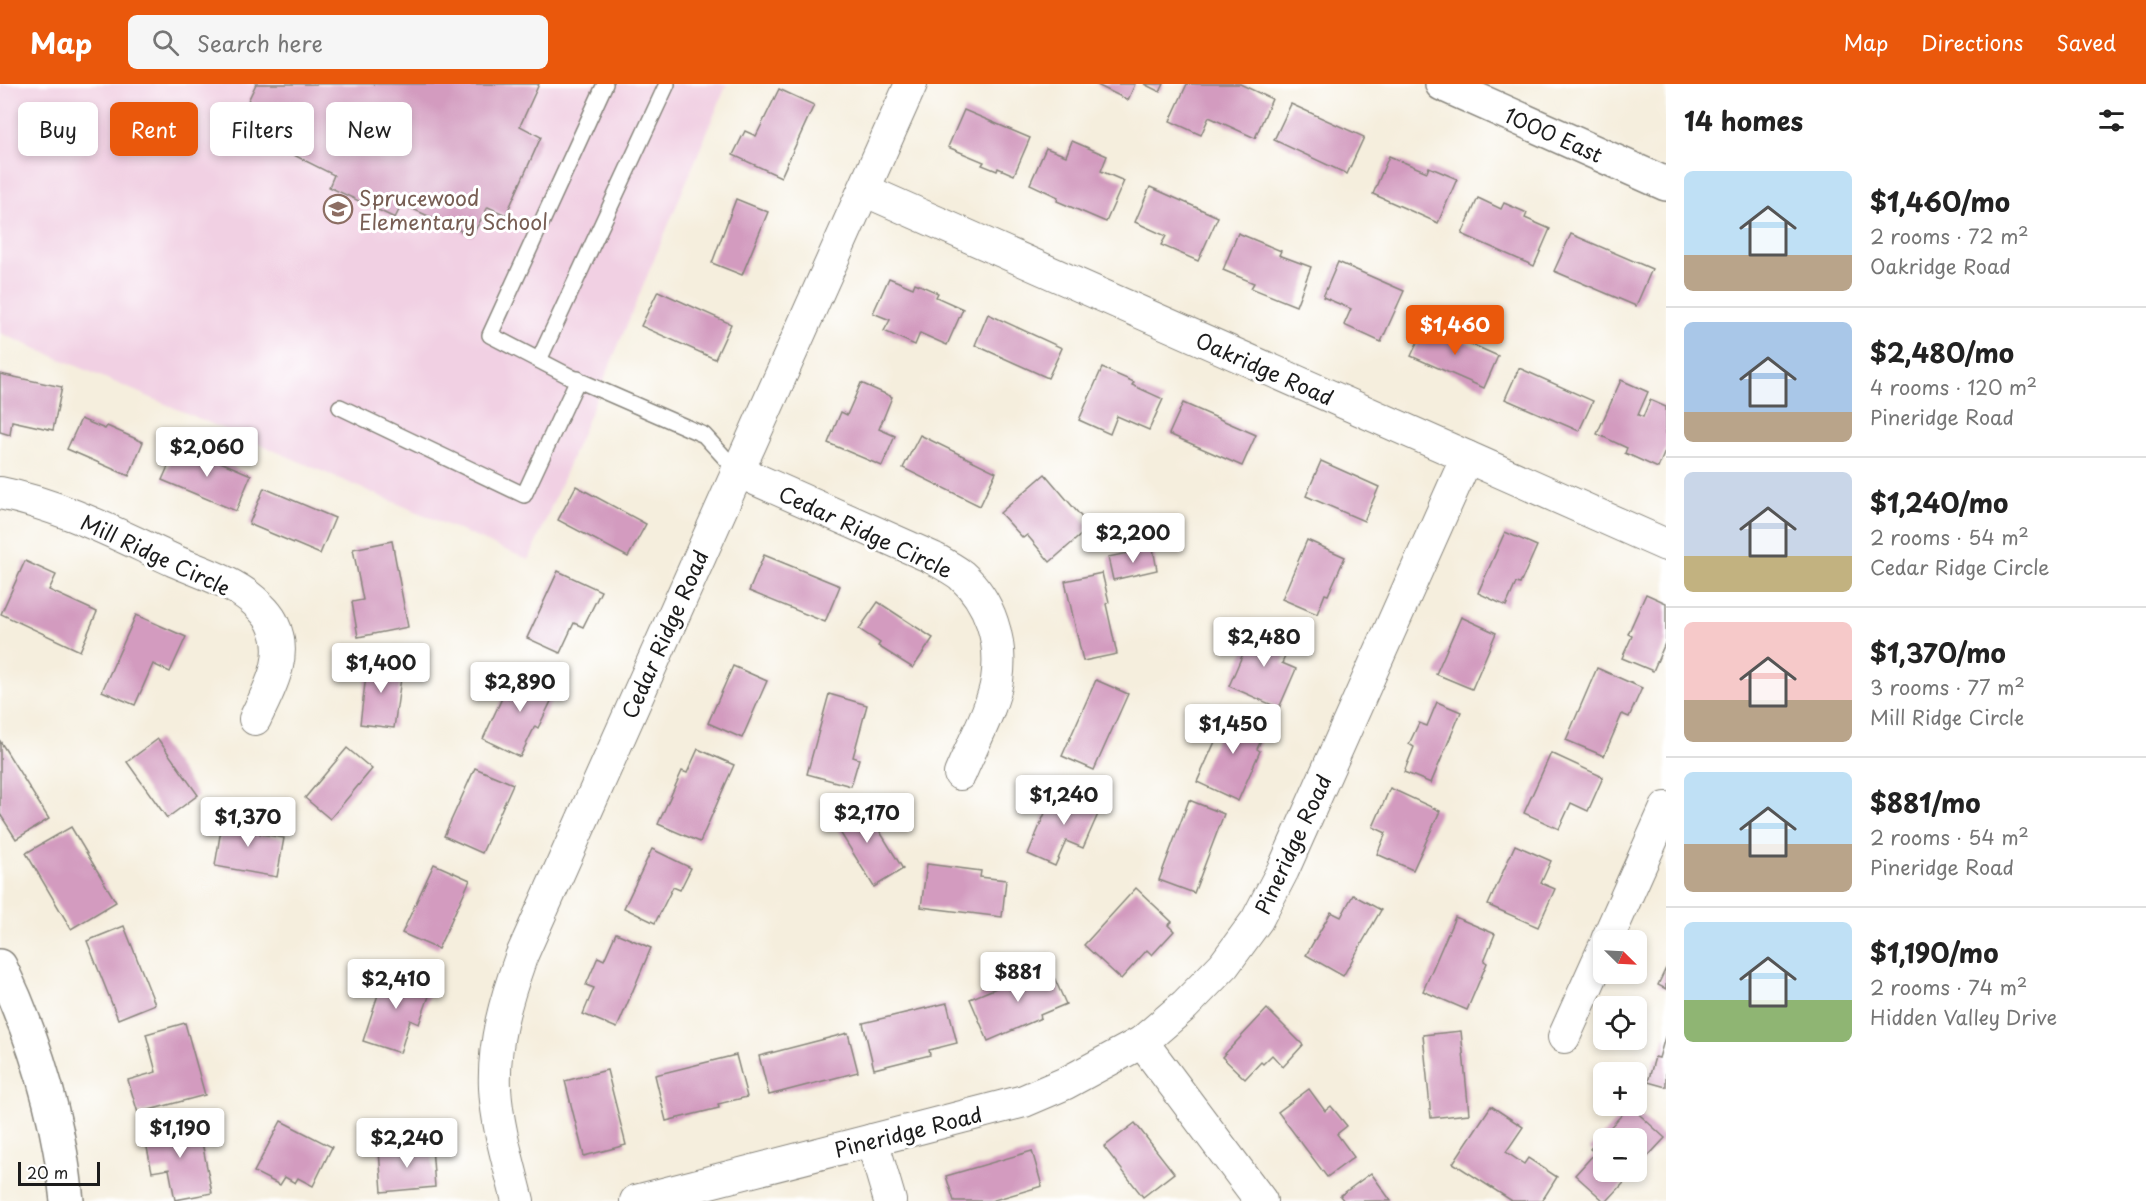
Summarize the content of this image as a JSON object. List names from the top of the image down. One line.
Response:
{"streets":{"street":["1000 East","Oakridge Road","Cedar Ridge Circle","Mill Ridge Circle","Cedar Ridge Road","Pineridge Road"]},"crossings":[["Oakridge Road","Cedar Ridge Road"],["Oakridge Road","Pineridge Road"],["Cedar Ridge Circle","Cedar Ridge Road"]],"places":{"school or university":["Sprucewood Elementary School"]},"scale_bar":"20 m","north":"bottom right","page":{"header":"Map","search":"Search here","nav":["Map","Directions","Saved"],"heading":"14 homes","chip":["Buy","Rent","Filters","New"],"list":[{"name":"$1,460/mo","note":"2 rooms · 72 m² · Oakridge Road"},{"name":"$2,480/mo","note":"4 rooms · 120 m² · Pineridge Road"},{"name":"$1,240/mo","note":"2 rooms · 54 m² · Cedar Ridge Circle"},{"name":"$1,370/mo","note":"3 rooms · 77 m² · Mill Ridge Circle"},{"name":"$881/mo","note":"2 rooms · 54 m² · Pineridge Road"},{"name":"$1,190/mo","note":"2 rooms · 74 m² · Hidden Valley Drive"}],"price":["$1,460","$2,060","$2,200","$2,480","$1,400","$2,890","$1,450","$1,240","$2,170","$1,370","$881","$2,410","$1,190","$2,240"],"map_buttons":["+","−"],"scale":"20 m"}}
